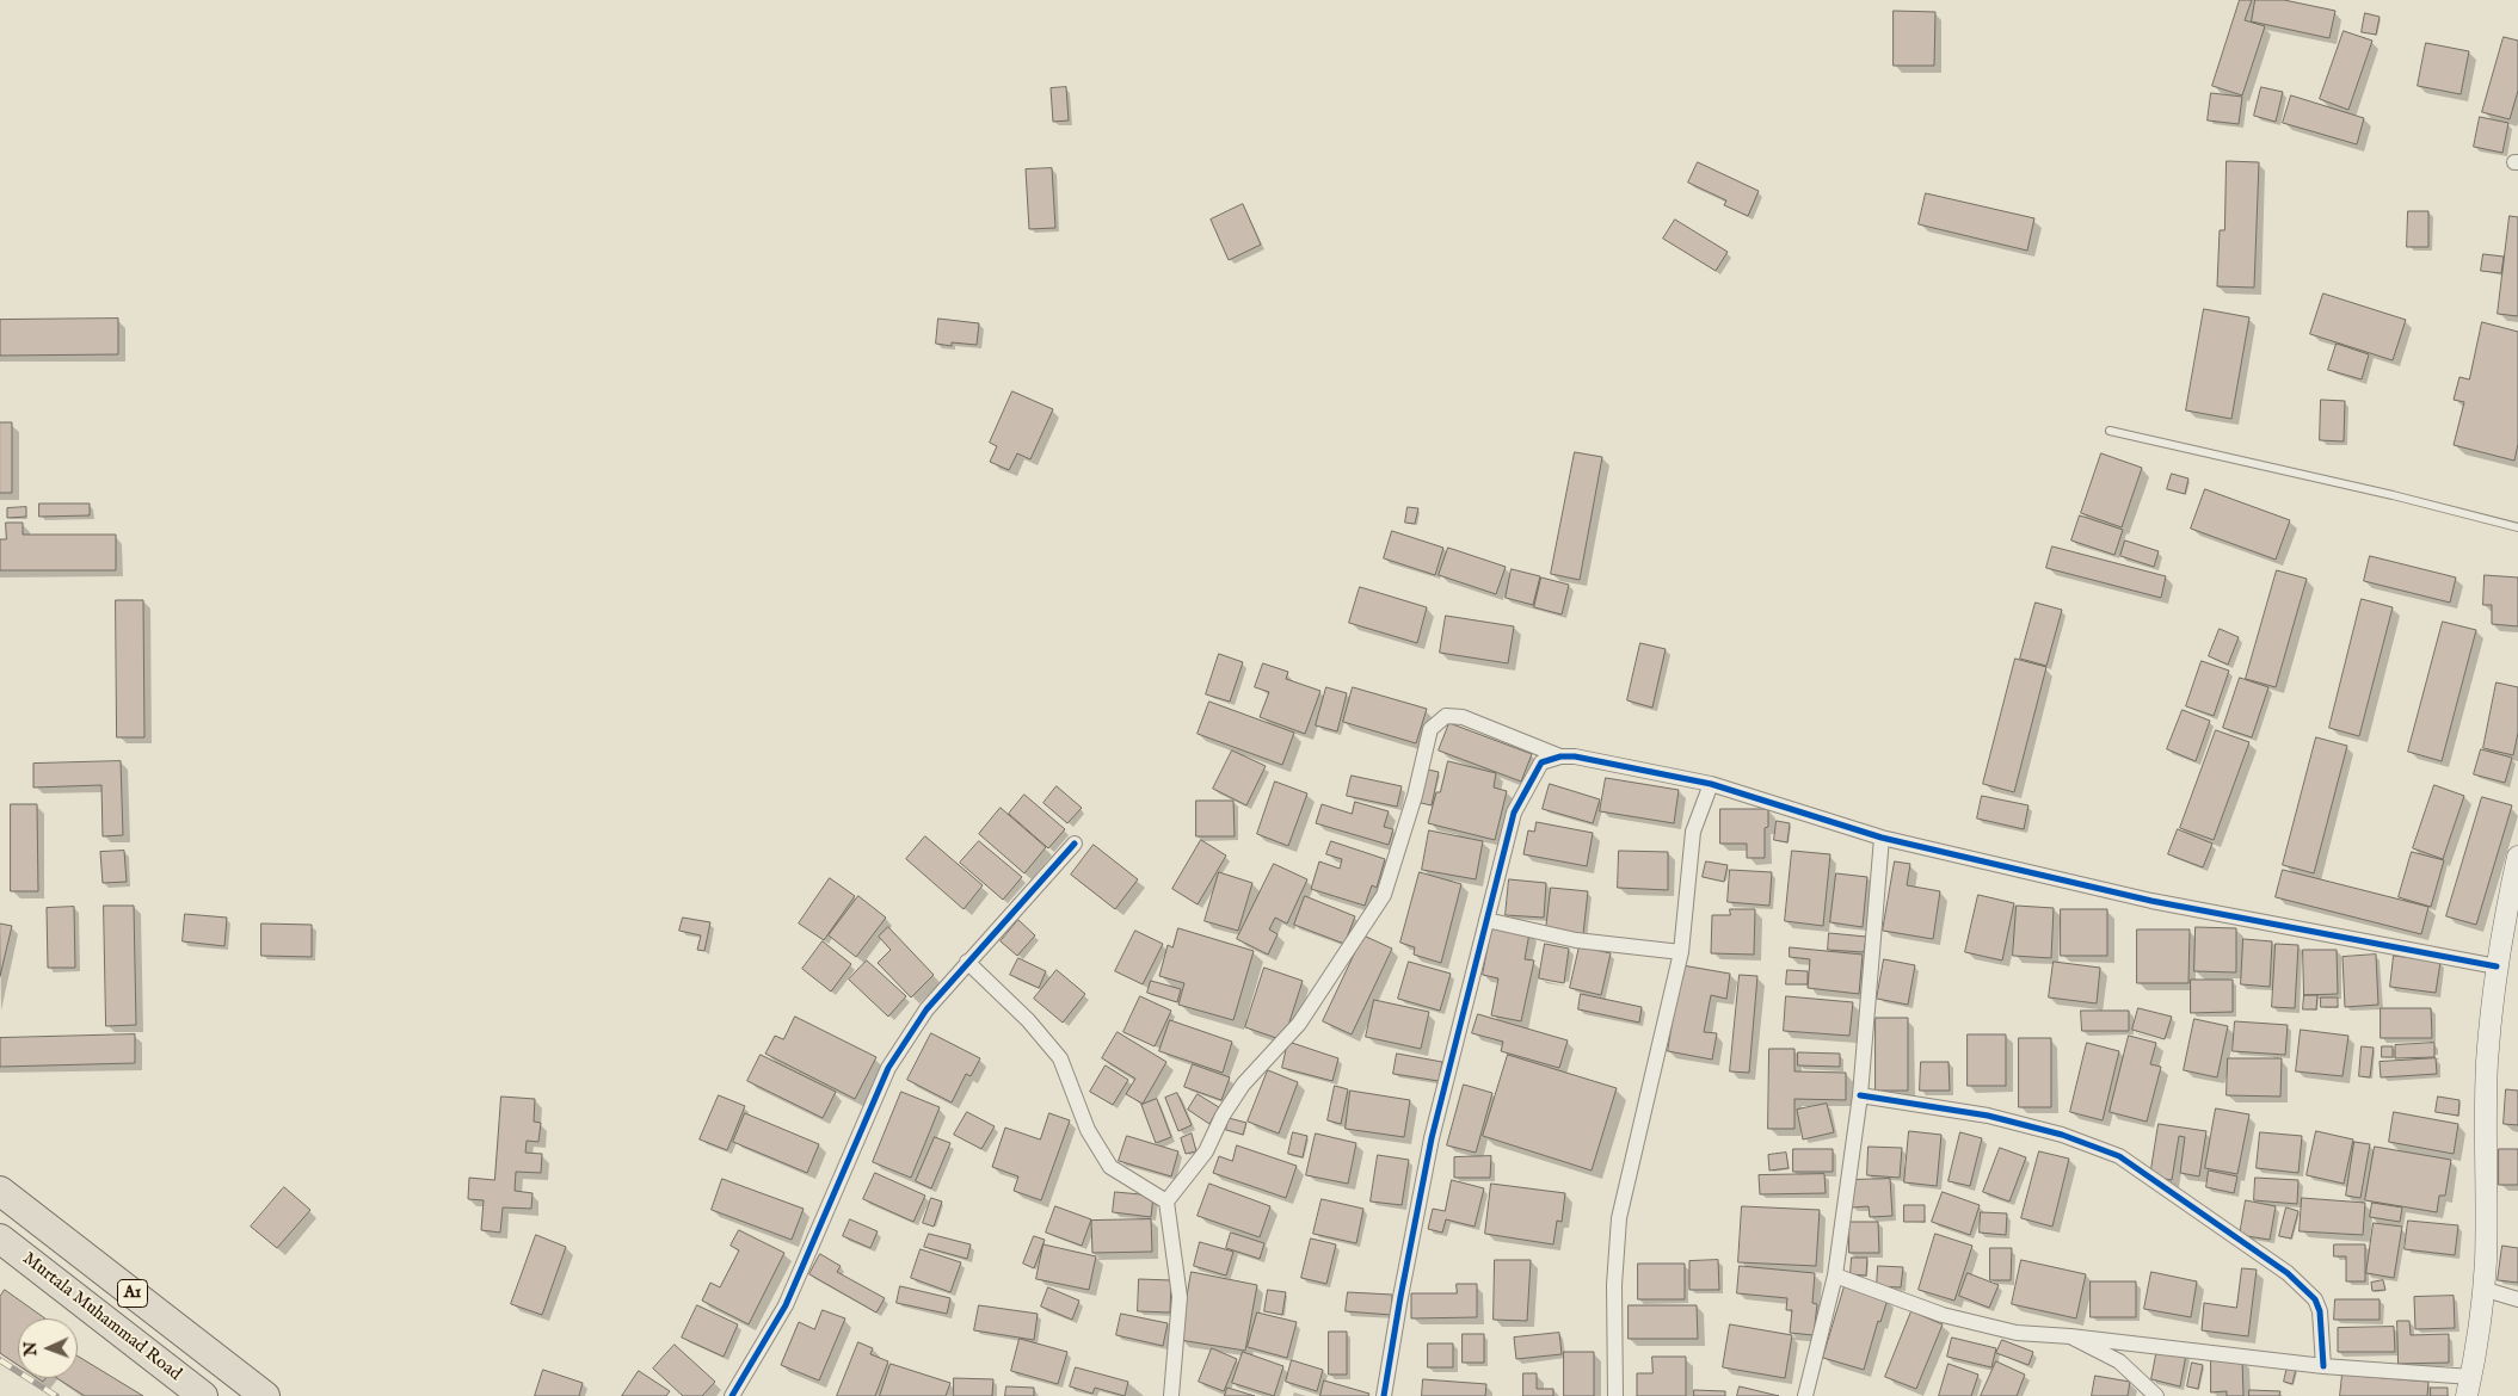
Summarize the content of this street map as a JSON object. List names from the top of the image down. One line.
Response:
{"streets":{"highway":["A1","Murtala Muhammad Road"]},"north":"left"}
